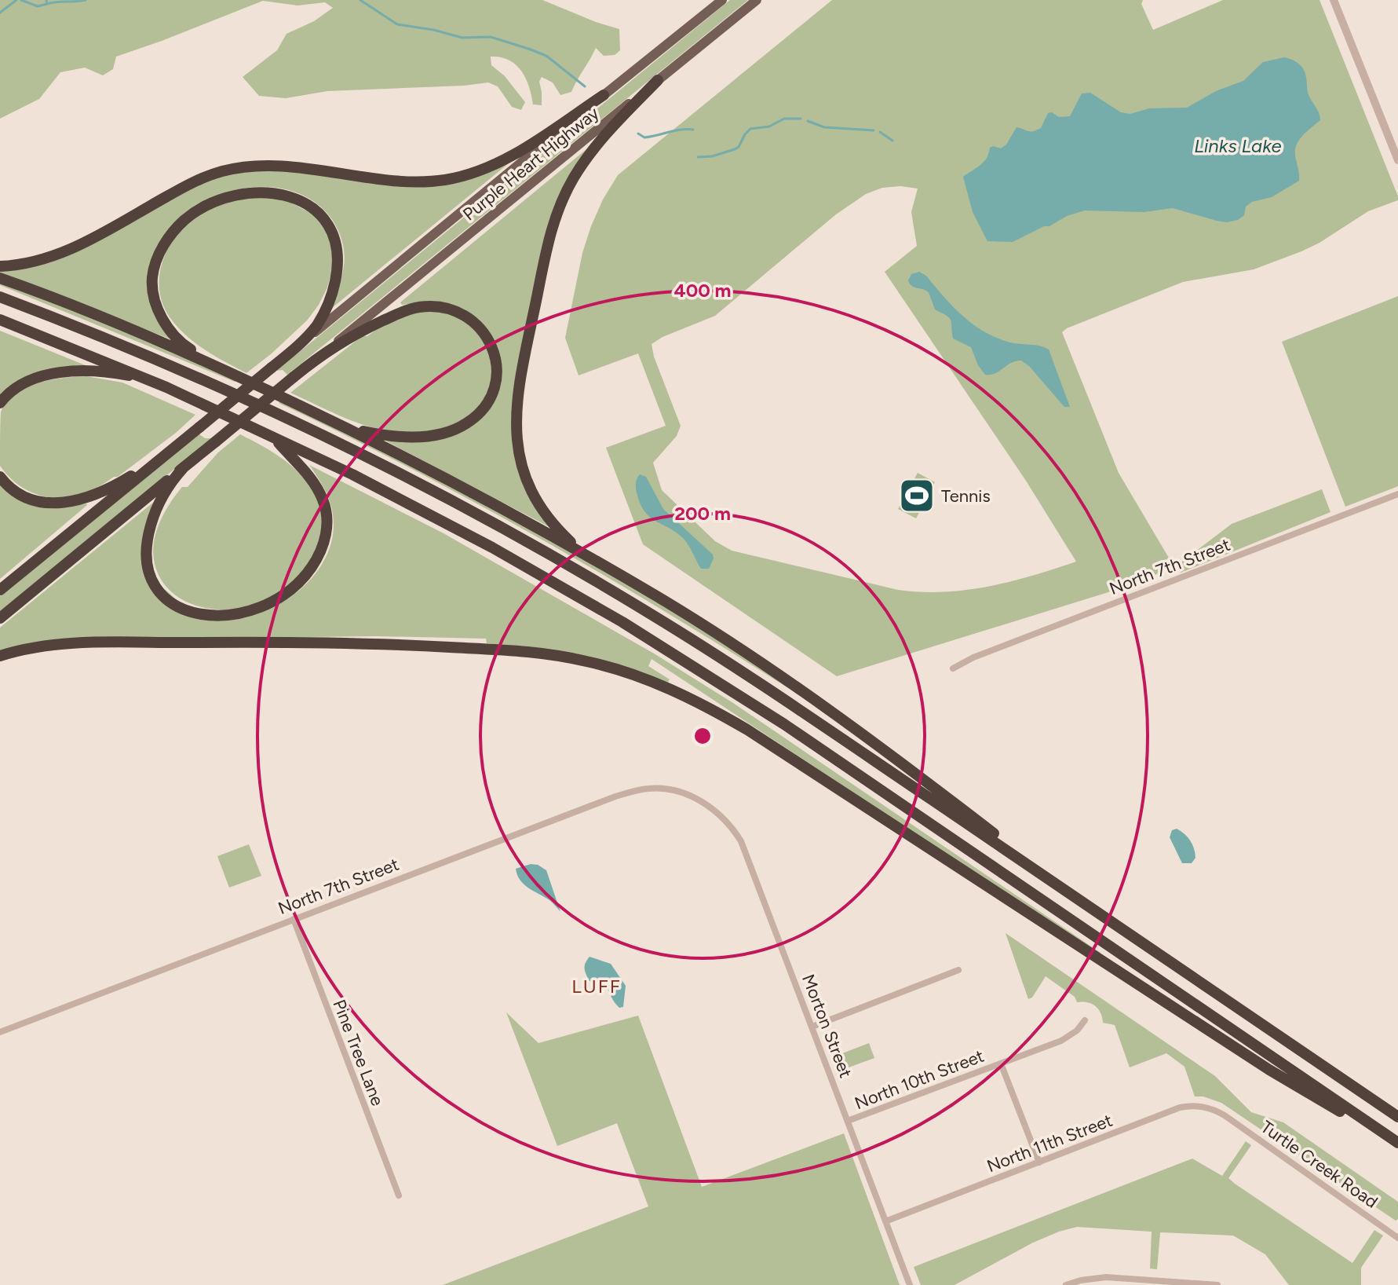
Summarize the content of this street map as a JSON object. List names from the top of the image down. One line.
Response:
{"streets":{"main road":["Purple Heart Highway"],"street":["North 7th Street","Morton Street","Pine Tree Lane","North 10th Street","North 11th Street","Turtle Creek Road"]},"crossings":[["North 7th Street","Morton Street"],["North 7th Street","Pine Tree Lane"],["Morton Street","North 10th Street"],["Morton Street","North 11th Street"],["North 11th Street","Turtle Creek Road"]],"districts":["LUFF"],"water":["Links Lake"],"places":{"sports":["Tennis"]},"rings":["400 m","200 m"]}
